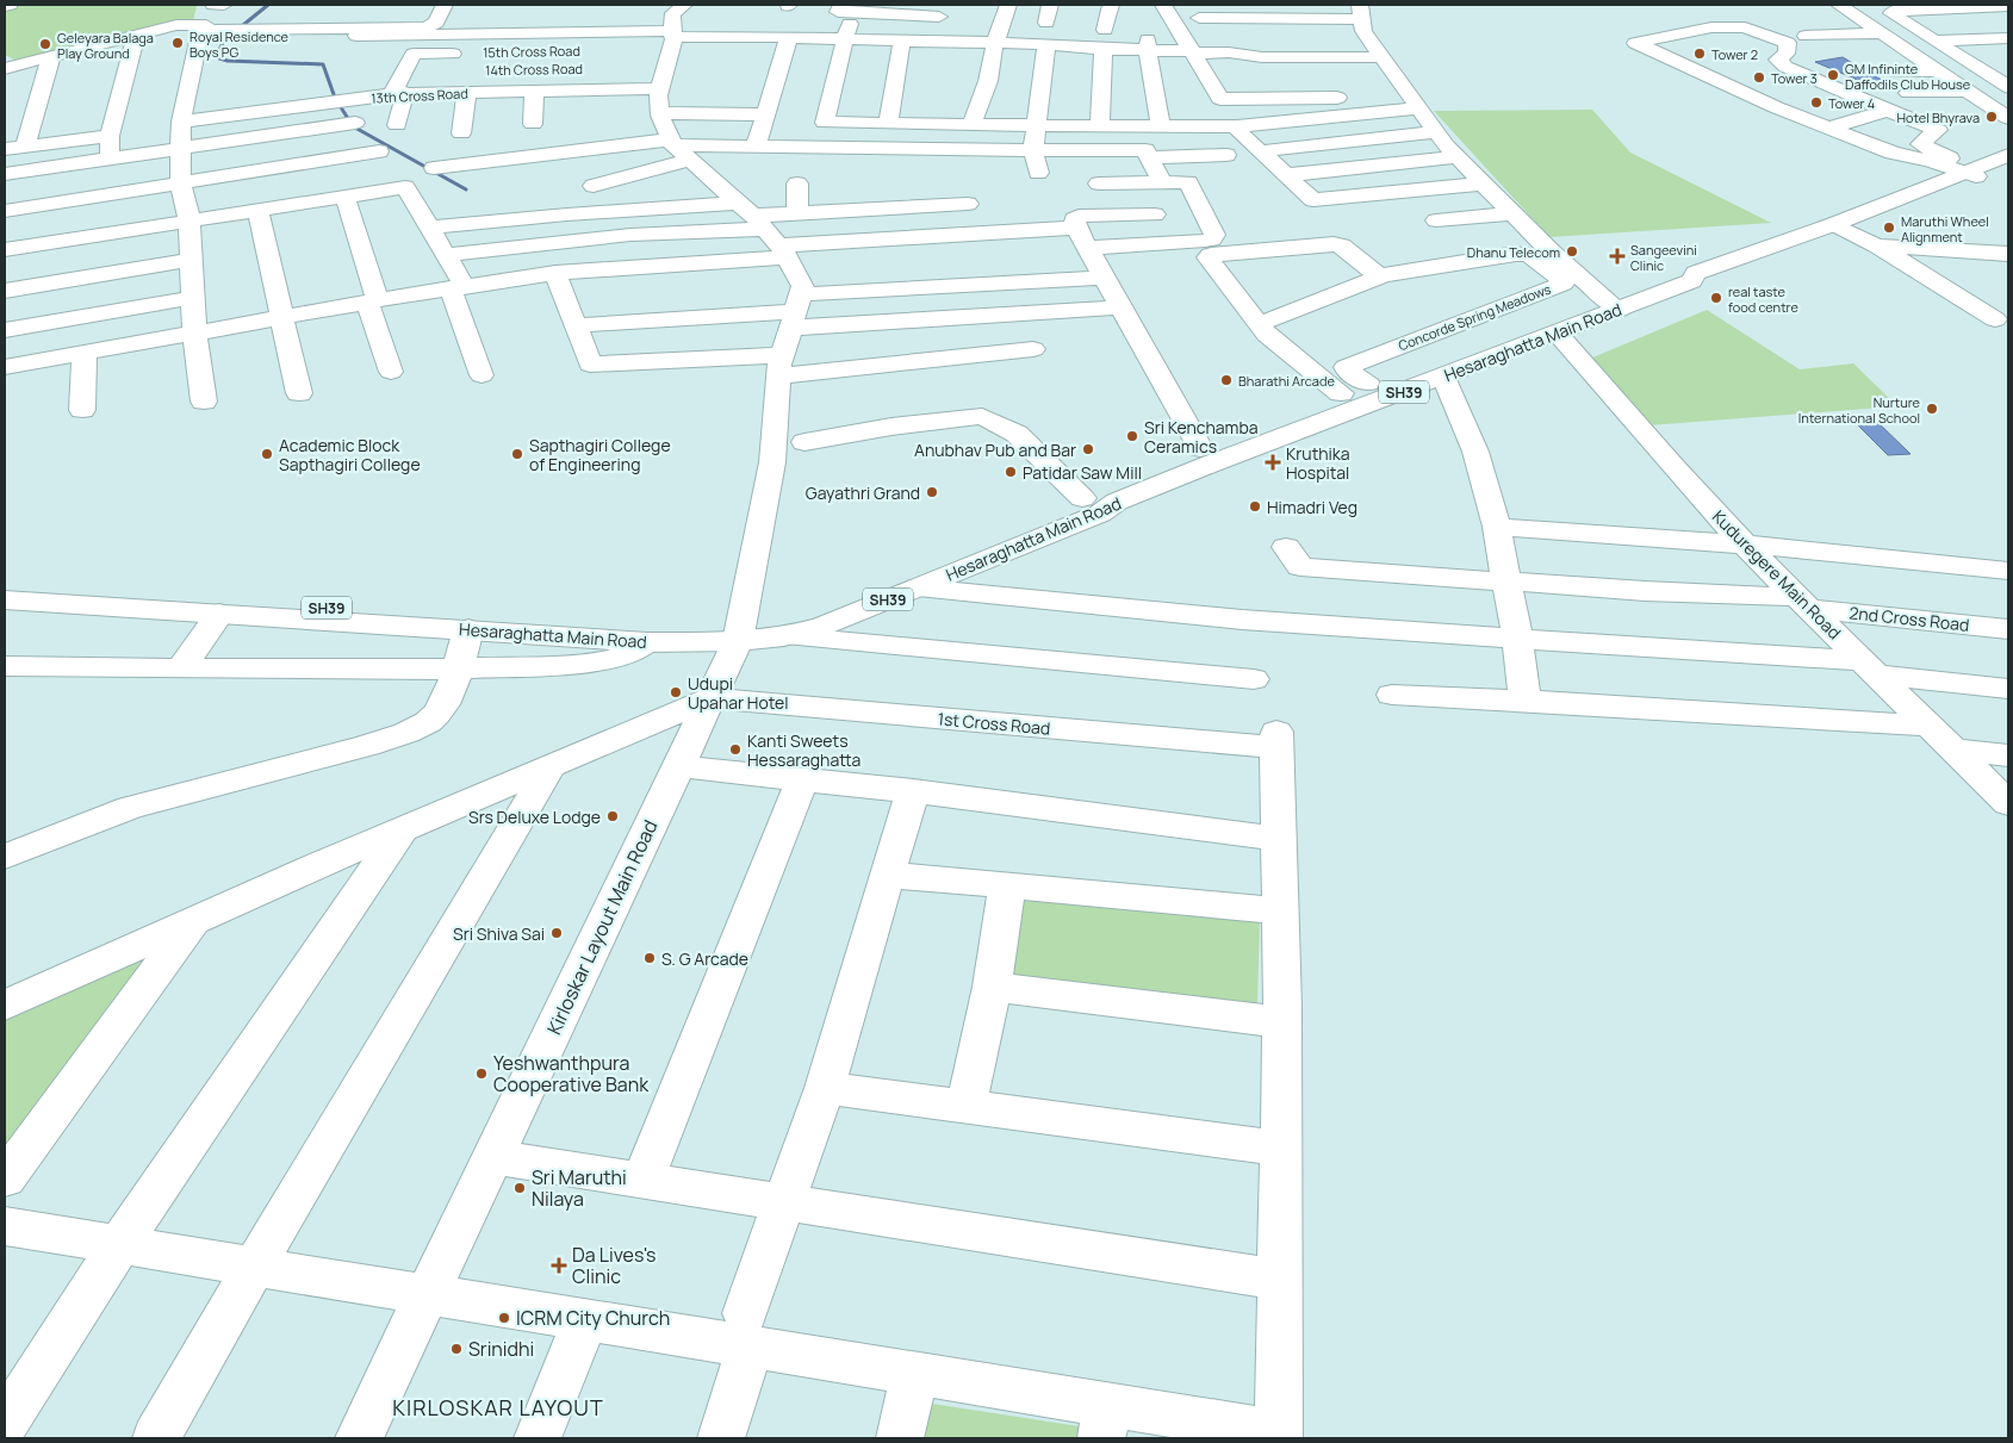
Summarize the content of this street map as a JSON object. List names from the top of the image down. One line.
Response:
{"streets":{"street":["15th Cross Road","13th Cross Road","Concorde Spring Meadows","Hesaraghatta Main Road","SH39","Kuduregere Main Road","2nd Cross Road","1st Cross Road","Kirloskar Layout Main Road"]},"crossings":[["Hesaraghatta Main Road","Kuduregere Main Road"],["Hesaraghatta Main Road","Kirloskar Layout Main Road"],["Kuduregere Main Road","2nd Cross Road"],["1st Cross Road","Kirloskar Layout Main Road"]],"districts":["KIRLOSKAR LAYOUT"],"places":{"other":["Royal Residence Boys PG","Geleyara Balaga Play Ground","Tower 2","GM Infininte Daffodils Club House","Tower 3","Tower 4","Hotel Bhyrava","Maruthi Wheel Alignment","Dhanu Telecom","real taste food centre","Bharathi Arcade","Nurture International School","Sri Kenchamba Ceramics","Anubhav Pub and Bar","Academic Block Sapthagiri College","Sapthagiri College of Engineering","Patidar Saw Mill","Gayathri Grand","Himadri Veg","Udupi Upahar Hotel","Kanti Sweets Hessaraghatta","Srs Deluxe Lodge","Sri Shiva Sai","S. G Arcade","Yeshwanthpura Cooperative Bank","Sri Maruthi Nilaya","ICRM City Church","Srinidhi"],"health":["Sangeevini Clinic","Kruthika Hospital","Da Lives's Clinic"]}}
